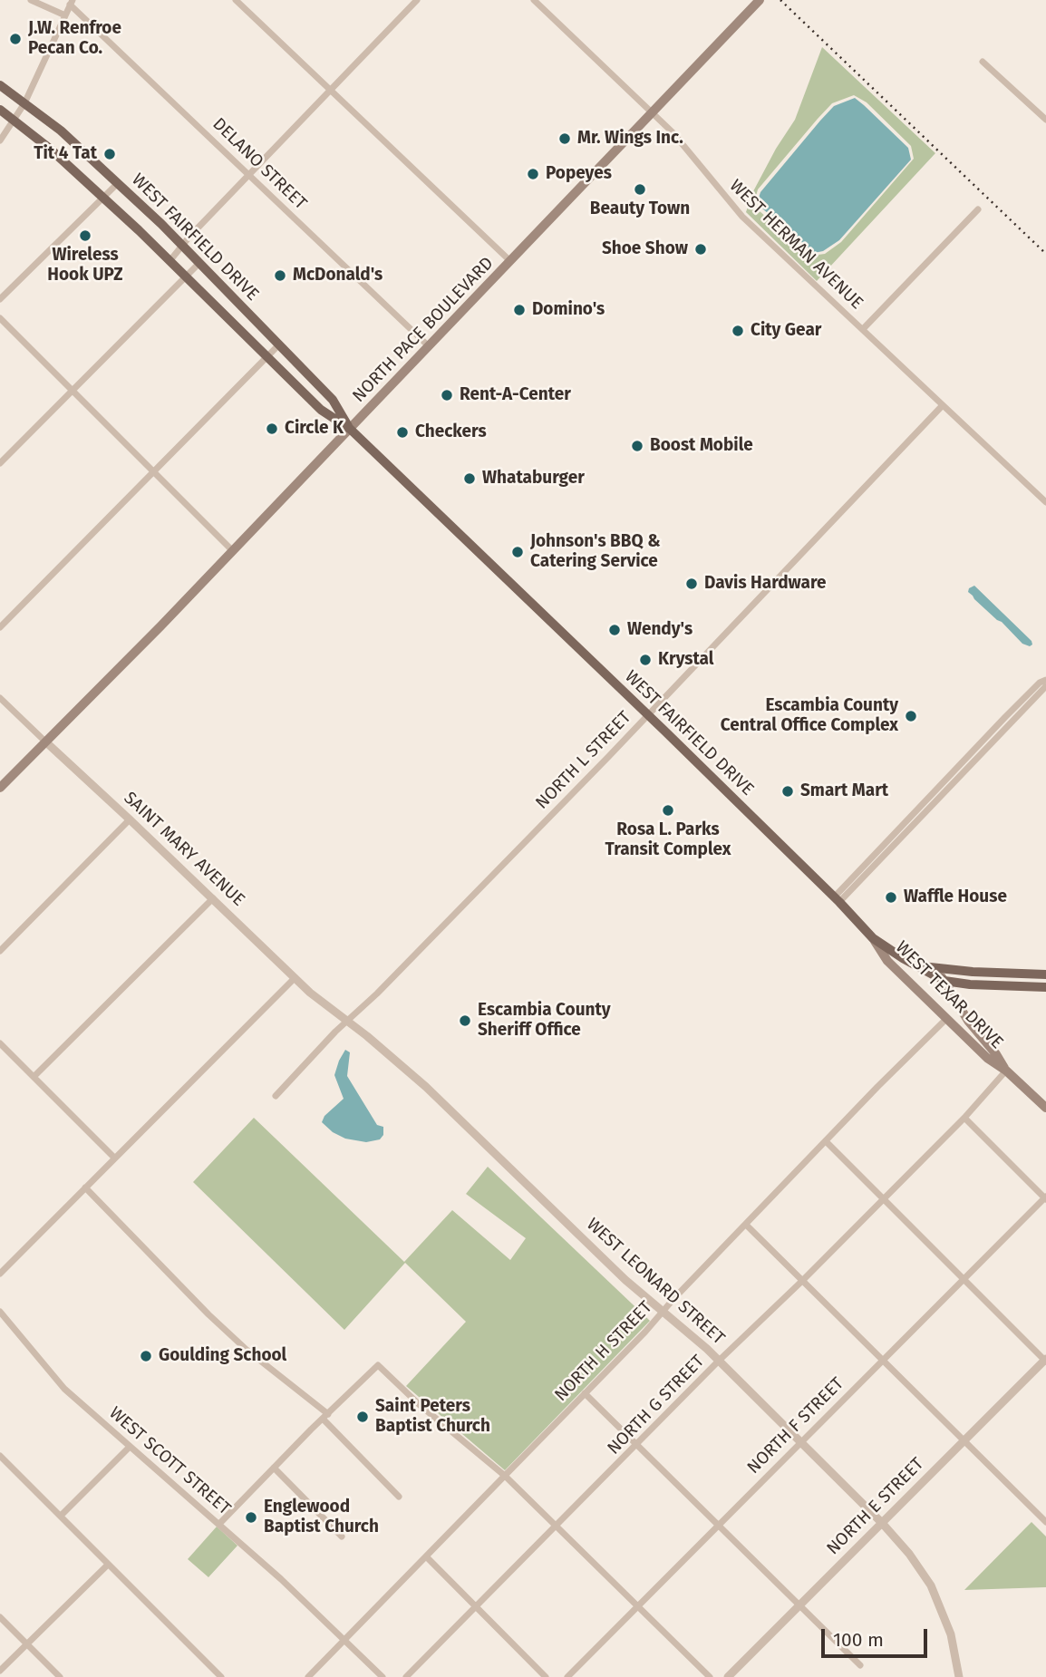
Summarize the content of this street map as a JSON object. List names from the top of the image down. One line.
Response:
{"streets":{"main road":["WEST FAIRFIELD DRIVE","NORTH PACE BOULEVARD","WEST TEXAR DRIVE"],"street":["DELANO STREET","WEST HERMAN AVENUE","NORTH L STREET","SAINT MARY AVENUE","WEST LEONARD STREET","NORTH H STREET","NORTH G STREET","NORTH F STREET","WEST SCOTT STREET","NORTH E STREET"]},"crossings":[["DELANO STREET","NORTH PACE BOULEVARD"],["WEST FAIRFIELD DRIVE","NORTH PACE BOULEVARD"],["WEST FAIRFIELD DRIVE","NORTH L STREET"],["WEST FAIRFIELD DRIVE","WEST TEXAR DRIVE"],["WEST HERMAN AVENUE","NORTH PACE BOULEVARD"],["WEST HERMAN AVENUE","NORTH L STREET"],["NORTH PACE BOULEVARD","SAINT MARY AVENUE"],["NORTH L STREET","SAINT MARY AVENUE"],["NORTH L STREET","WEST LEONARD STREET"],["SAINT MARY AVENUE","WEST LEONARD STREET"],["WEST TEXAR DRIVE","NORTH H STREET"],["WEST TEXAR DRIVE","NORTH G STREET"],["WEST LEONARD STREET","NORTH H STREET"],["WEST LEONARD STREET","NORTH G STREET"],["WEST LEONARD STREET","NORTH F STREET"],["WEST LEONARD STREET","NORTH E STREET"],["NORTH H STREET","WEST SCOTT STREET"]],"places":["J.W. Renfroe Pecan Co.","Mr. Wings Inc.","Tit 4 Tat","Popeyes","Beauty Town","Wireless Hook UPZ","Shoe Show","McDonald's","Domino's","City Gear","Rent-A-Center","Circle K","Checkers","Boost Mobile","Whataburger","Johnson's BBQ & Catering Service","Davis Hardware","Wendy's","Krystal","Escambia County Central Office Complex","Smart Mart","Rosa L. Parks Transit Complex","Waffle House","Escambia County Sheriff Office","Goulding School","Saint Peters Baptist Church","Englewood Baptist Church"],"scale_bar":"100 m"}
